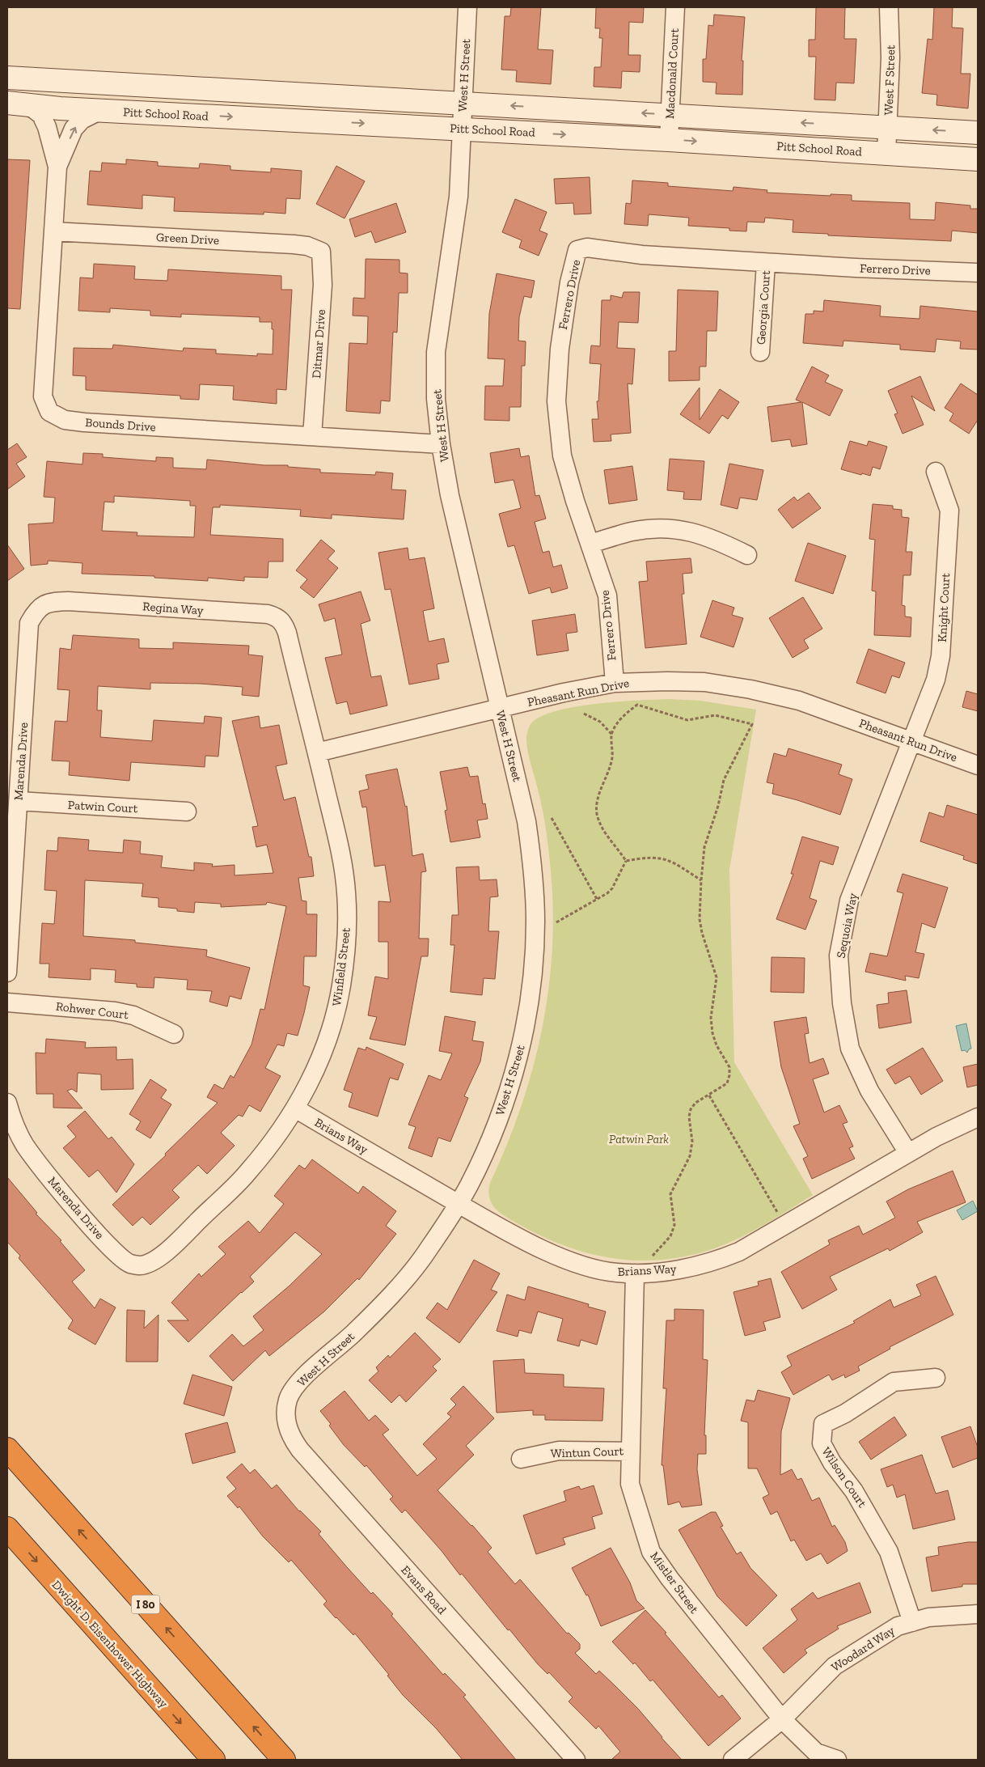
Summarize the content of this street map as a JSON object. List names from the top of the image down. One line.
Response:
{"streets":{"highway":["I 80","Dwight D. Eisenhower Highway"],"main road":["Pitt School Road"],"street":["Macdonald Court","West H Street","West F Street","Green Drive","Ferrero Drive","Georgia Court","Ditmar Drive","Bounds Drive","Knight Court","Regina Way","Pheasant Run Drive","Marenda Drive","Patwin Court","Sequoia Way","Winfield Street","Rohwer Court","Brians Way","Wintun Court","Wilson Court","Mistler Street","Evans Road","Woodard Way"]},"crossings":[["Macdonald Court","Pitt School Road"],["West H Street","Pitt School Road"],["West H Street","Bounds Drive"],["West H Street","Pheasant Run Drive"],["West H Street","Brians Way"],["West H Street","Evans Road"],["West F Street","Pitt School Road"],["Pitt School Road","Bounds Drive"],["Green Drive","Ditmar Drive"],["Green Drive","Bounds Drive"],["Ferrero Drive","Georgia Court"],["Ferrero Drive","Pheasant Run Drive"],["Ditmar Drive","Bounds Drive"],["Knight Court","Pheasant Run Drive"],["Knight Court","Sequoia Way"],["Regina Way","Marenda Drive"],["Regina Way","Winfield Street"],["Pheasant Run Drive","Sequoia Way"],["Pheasant Run Drive","Winfield Street"],["Marenda Drive","Patwin Court"],["Marenda Drive","Winfield Street"],["Sequoia Way","Brians Way"],["Winfield Street","Brians Way"],["Brians Way","Mistler Street"],["Wintun Court","Mistler Street"],["Wilson Court","Woodard Way"],["Mistler Street","Woodard Way"]],"parks":["Patwin Park"]}
